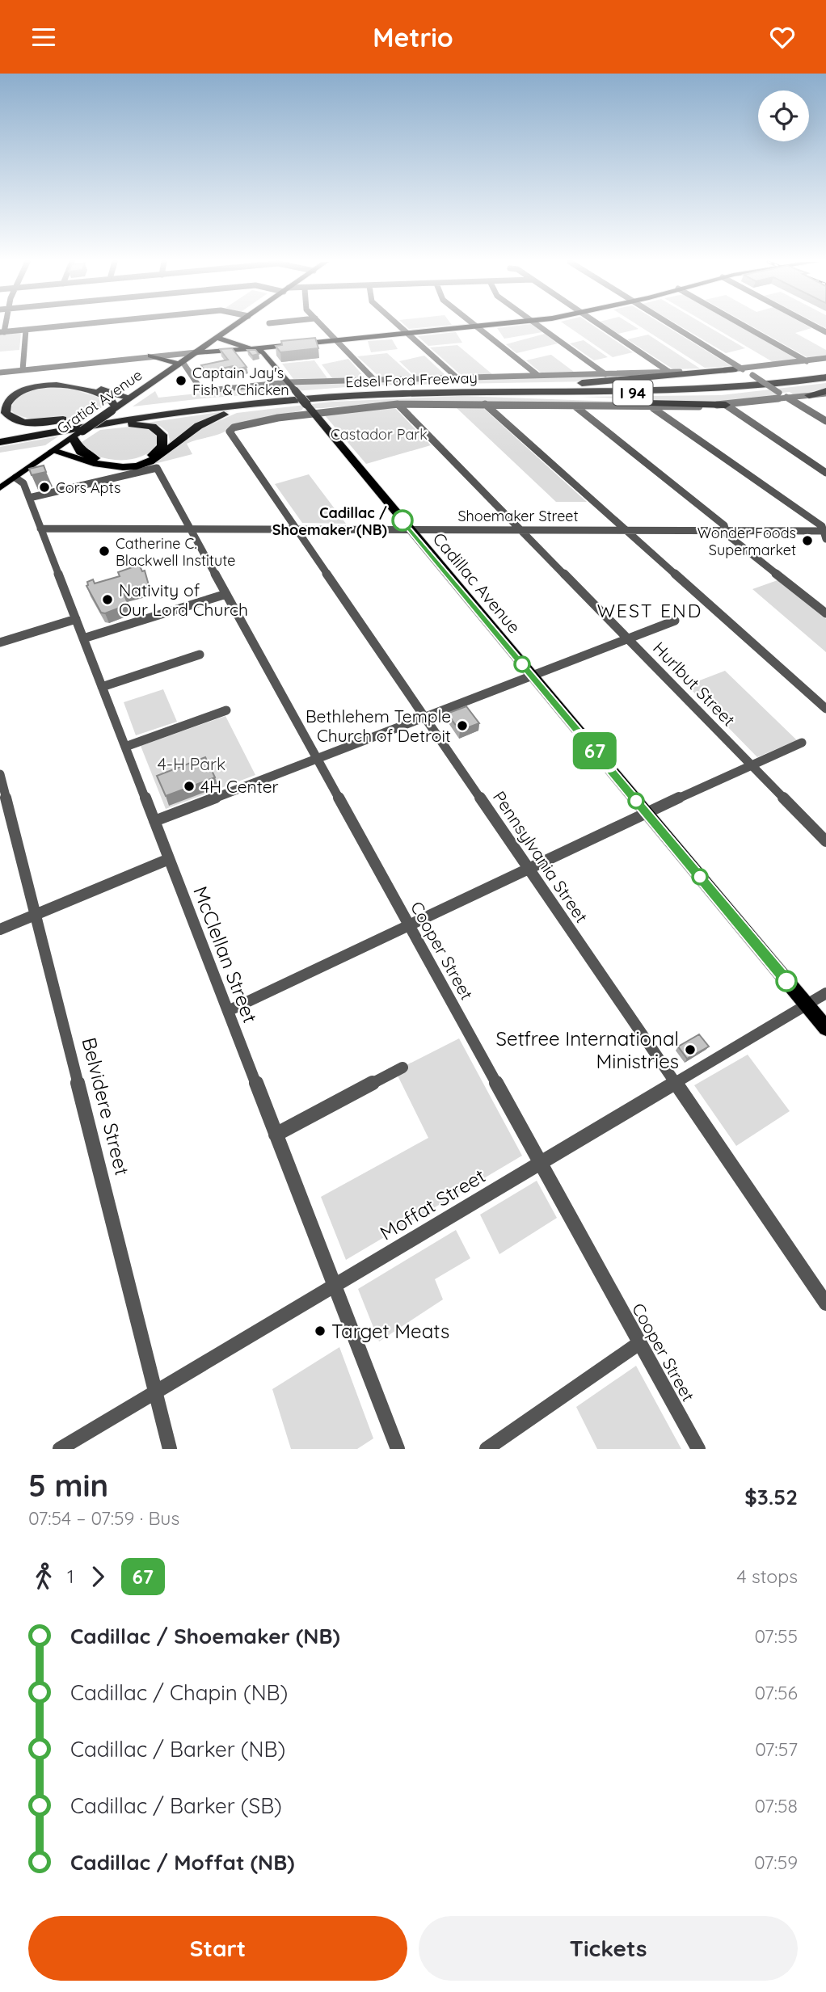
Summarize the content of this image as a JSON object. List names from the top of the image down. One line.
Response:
{"streets":{"highway":["Edsel Ford Freeway","I 94"],"main road":["Gratiot Avenue","Cadillac Avenue"],"street":["Shoemaker Street","Hurlbut Street","Pennsylvania Street","Cooper Street","McClellan Street","Belvidere Street","Moffat Street"]},"crossings":[["Edsel Ford Freeway","Gratiot Avenue"],["Edsel Ford Freeway","Cadillac Avenue"],["Edsel Ford Freeway","Hurlbut Street"],["Edsel Ford Freeway","Pennsylvania Street"],["Gratiot Avenue","McClellan Street"],["Shoemaker Street","Cadillac Avenue"],["Shoemaker Street","Hurlbut Street"],["Shoemaker Street","Pennsylvania Street"],["Shoemaker Street","Cooper Street"],["Shoemaker Street","McClellan Street"],["Cadillac Avenue","Moffat Street"],["Pennsylvania Street","Moffat Street"],["Cooper Street","McClellan Street"],["Cooper Street","Moffat Street"],["McClellan Street","Moffat Street"],["Belvidere Street","Moffat Street"]],"districts":["WEST END"],"parks":["Castador Park","4-H Park"],"places":["Captain Jay's Fish & Chicken","Cors Apts","Cadillac / Shoemaker (NB)","Wonder Foods Supermarket","Catherine C. Blackwell Institute","Nativity of Our Lord Church","Bethlehem Temple Church of Detroit","4H Center","Setfree International Ministries","Target Meats"],"lines":["bus line 67"],"page":{"header":"Metrio","on_map":"67","heading":["5 min","07:54 – 07:59 · Bus","$3.52"],"legs":["1","67","4 stops"],"list":[{"name":"Cadillac / Shoemaker (NB)","value":"07:55"},{"name":"Cadillac / Chapin (NB)","value":"07:56"},{"name":"Cadillac / Barker (NB)","value":"07:57"},{"name":"Cadillac / Barker (SB)","value":"07:58"},{"name":"Cadillac / Moffat (NB)","value":"07:59"}],"buttons":["Start","Tickets"]}}
